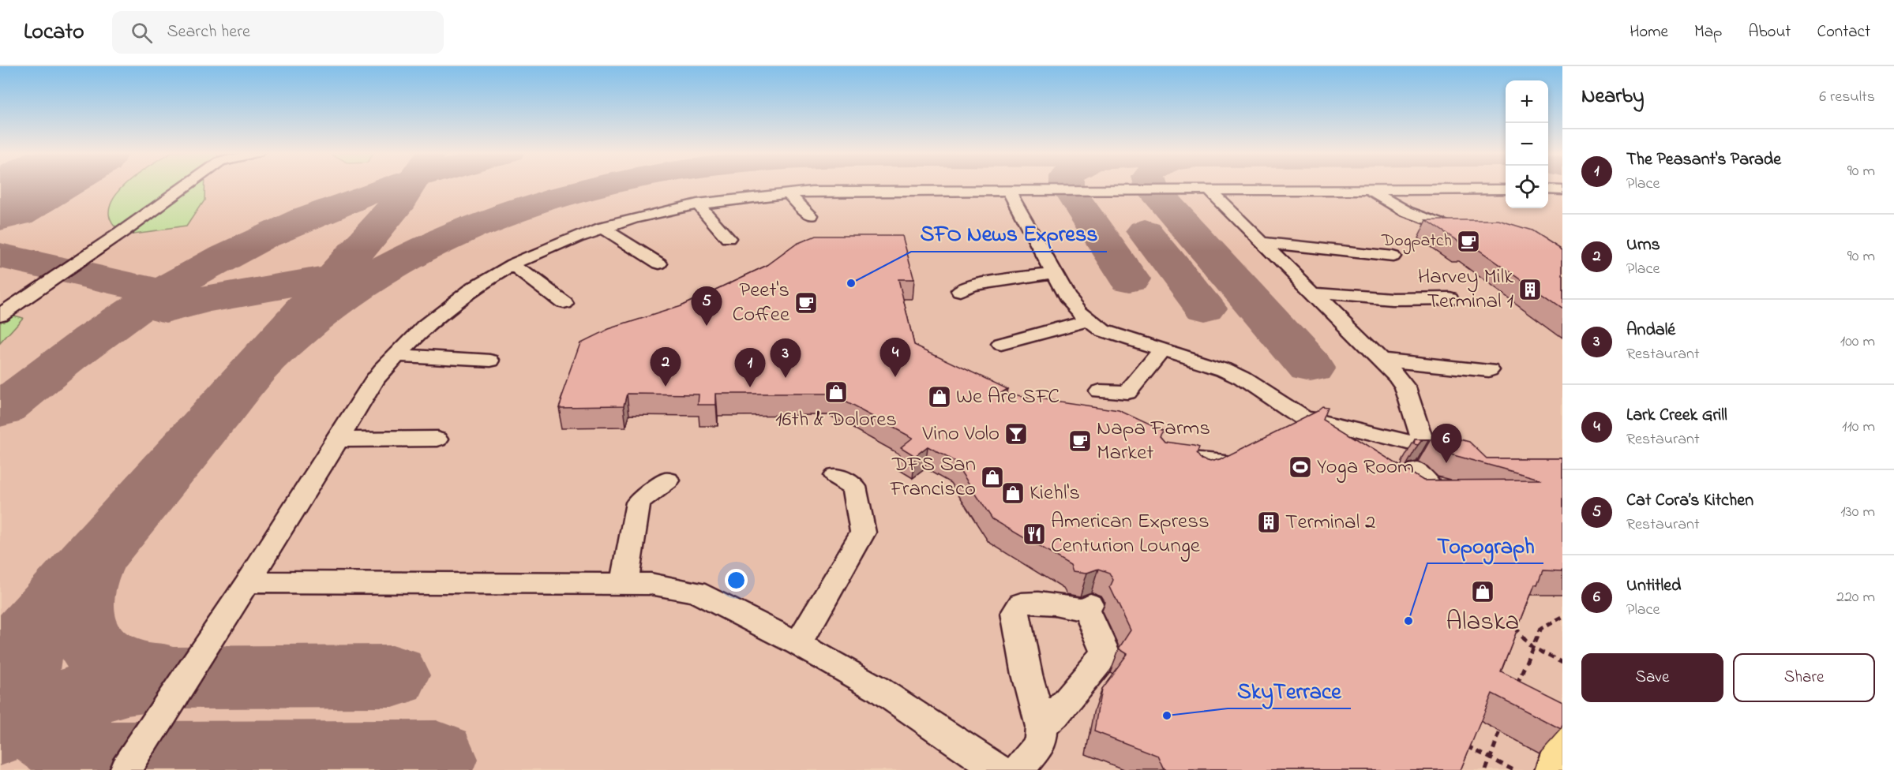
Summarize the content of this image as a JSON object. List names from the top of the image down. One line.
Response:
{"places":{"cafe":["Dogpatch","Peet's Coffee","Napa Farms Market"],"other":["SFO News Express","Topograph","SkyTerrace"],"building":["Harvey Milk Terminal 1","Terminal 2"],"shop":["16th & Dolores","We Are SFC","DFS San Francisco","Kiehl's","Alaska"],"bar":["Vino Volo"],"sports":["Yoga Room"],"restaurant":["American Express Centurion Lounge"]},"page":{"header":"Locato","search":"Search here","nav":["Home","Map","About","Contact"],"heading":["Nearby","6 results"],"map_buttons":["+","−"],"list":[{"mark":"1","name":"The Peasant's Parade","note":"Place","value":"90 m"},{"mark":"2","name":"Urns","note":"Place","value":"90 m"},{"mark":"3","name":"Andalé","note":"Restaurant","value":"100 m"},{"mark":"4","name":"Lark Creek Grill","note":"Restaurant","value":"110 m"},{"mark":"5","name":"Cat Cora’s Kitchen","note":"Restaurant","value":"130 m"},{"mark":"6","name":"Untitled","note":"Place","value":"220 m"}],"pins":["5","4","3","2","1","6"],"buttons":["Save","Share"]}}
